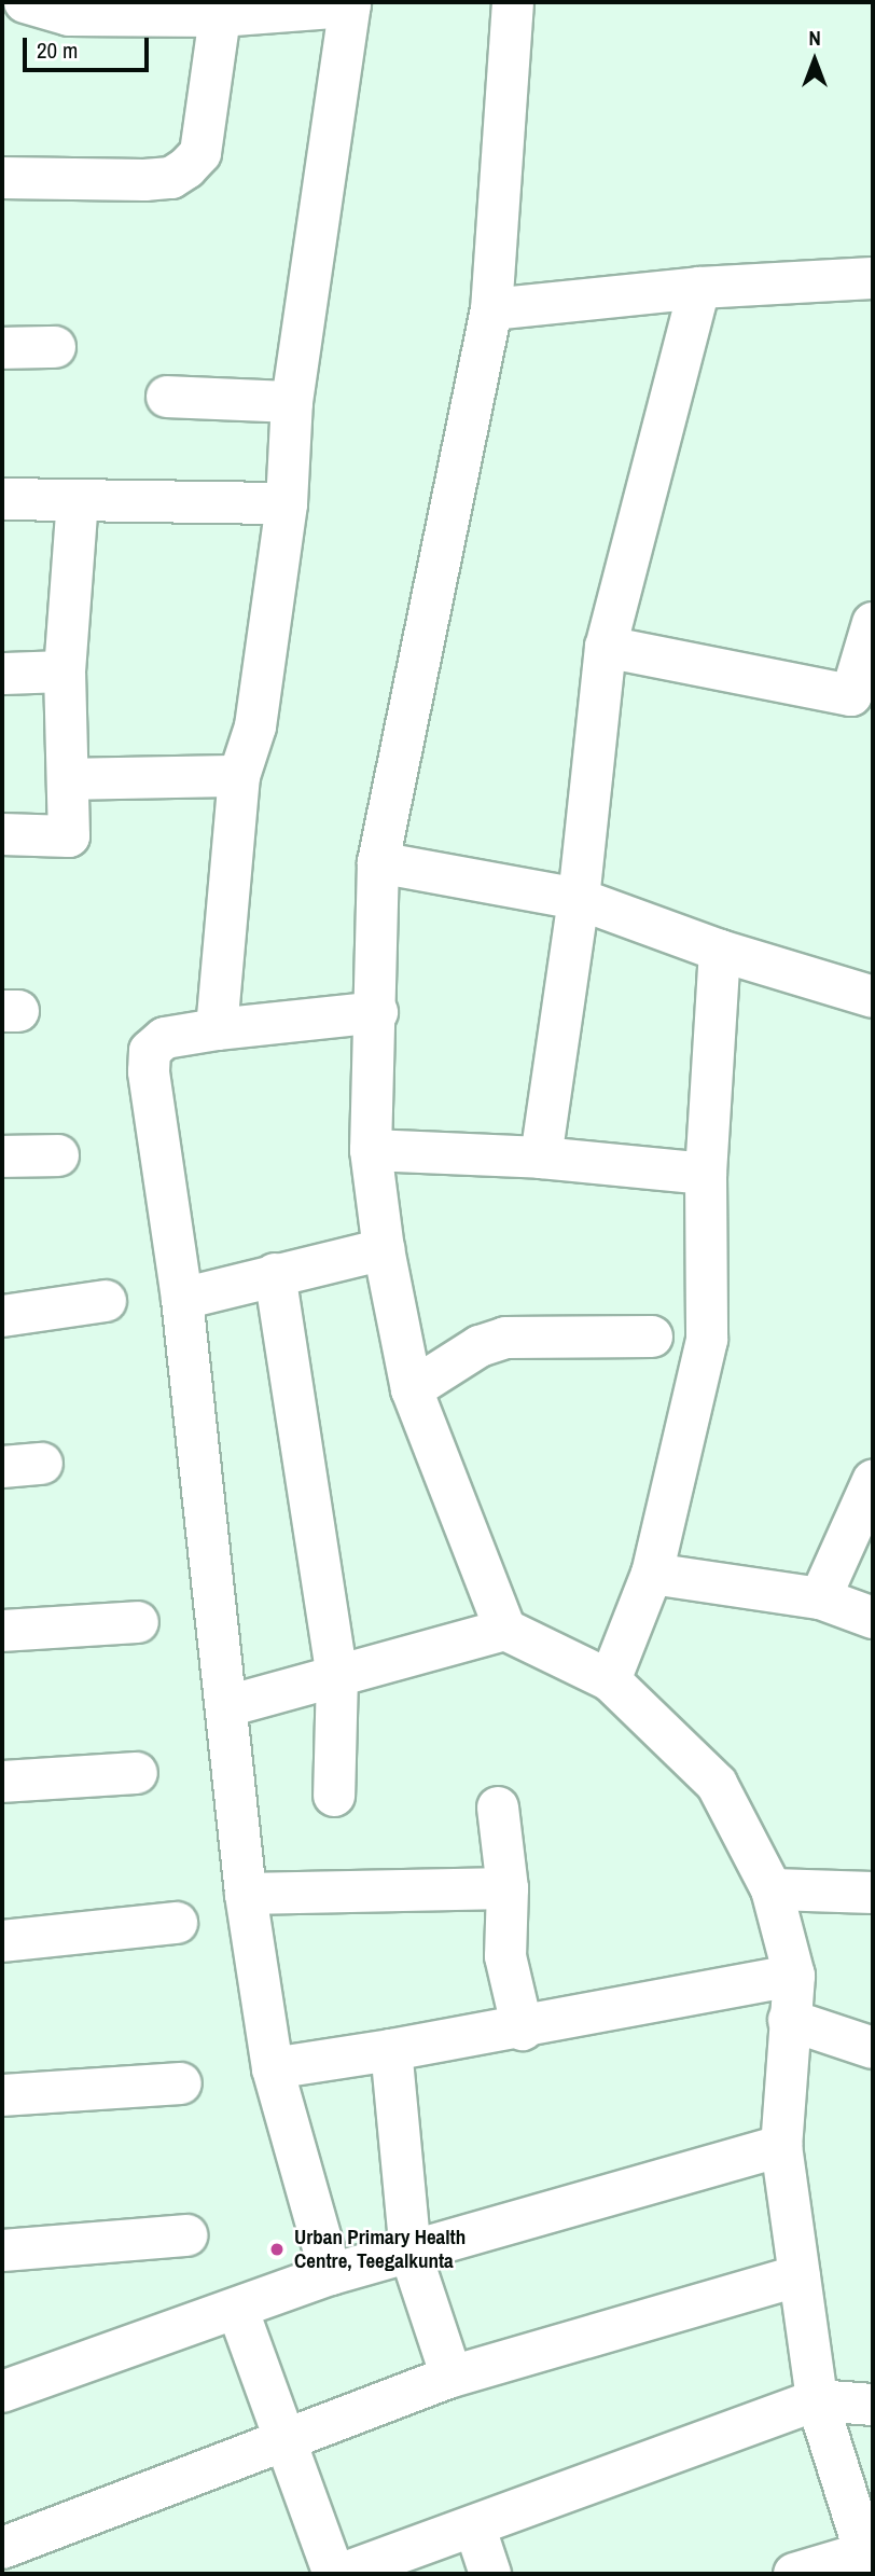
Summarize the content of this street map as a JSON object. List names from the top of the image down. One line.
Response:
{"places":["Urban Primary Health Centre, Teegalkunta"],"scale_bar":"20 m","north":"top"}
